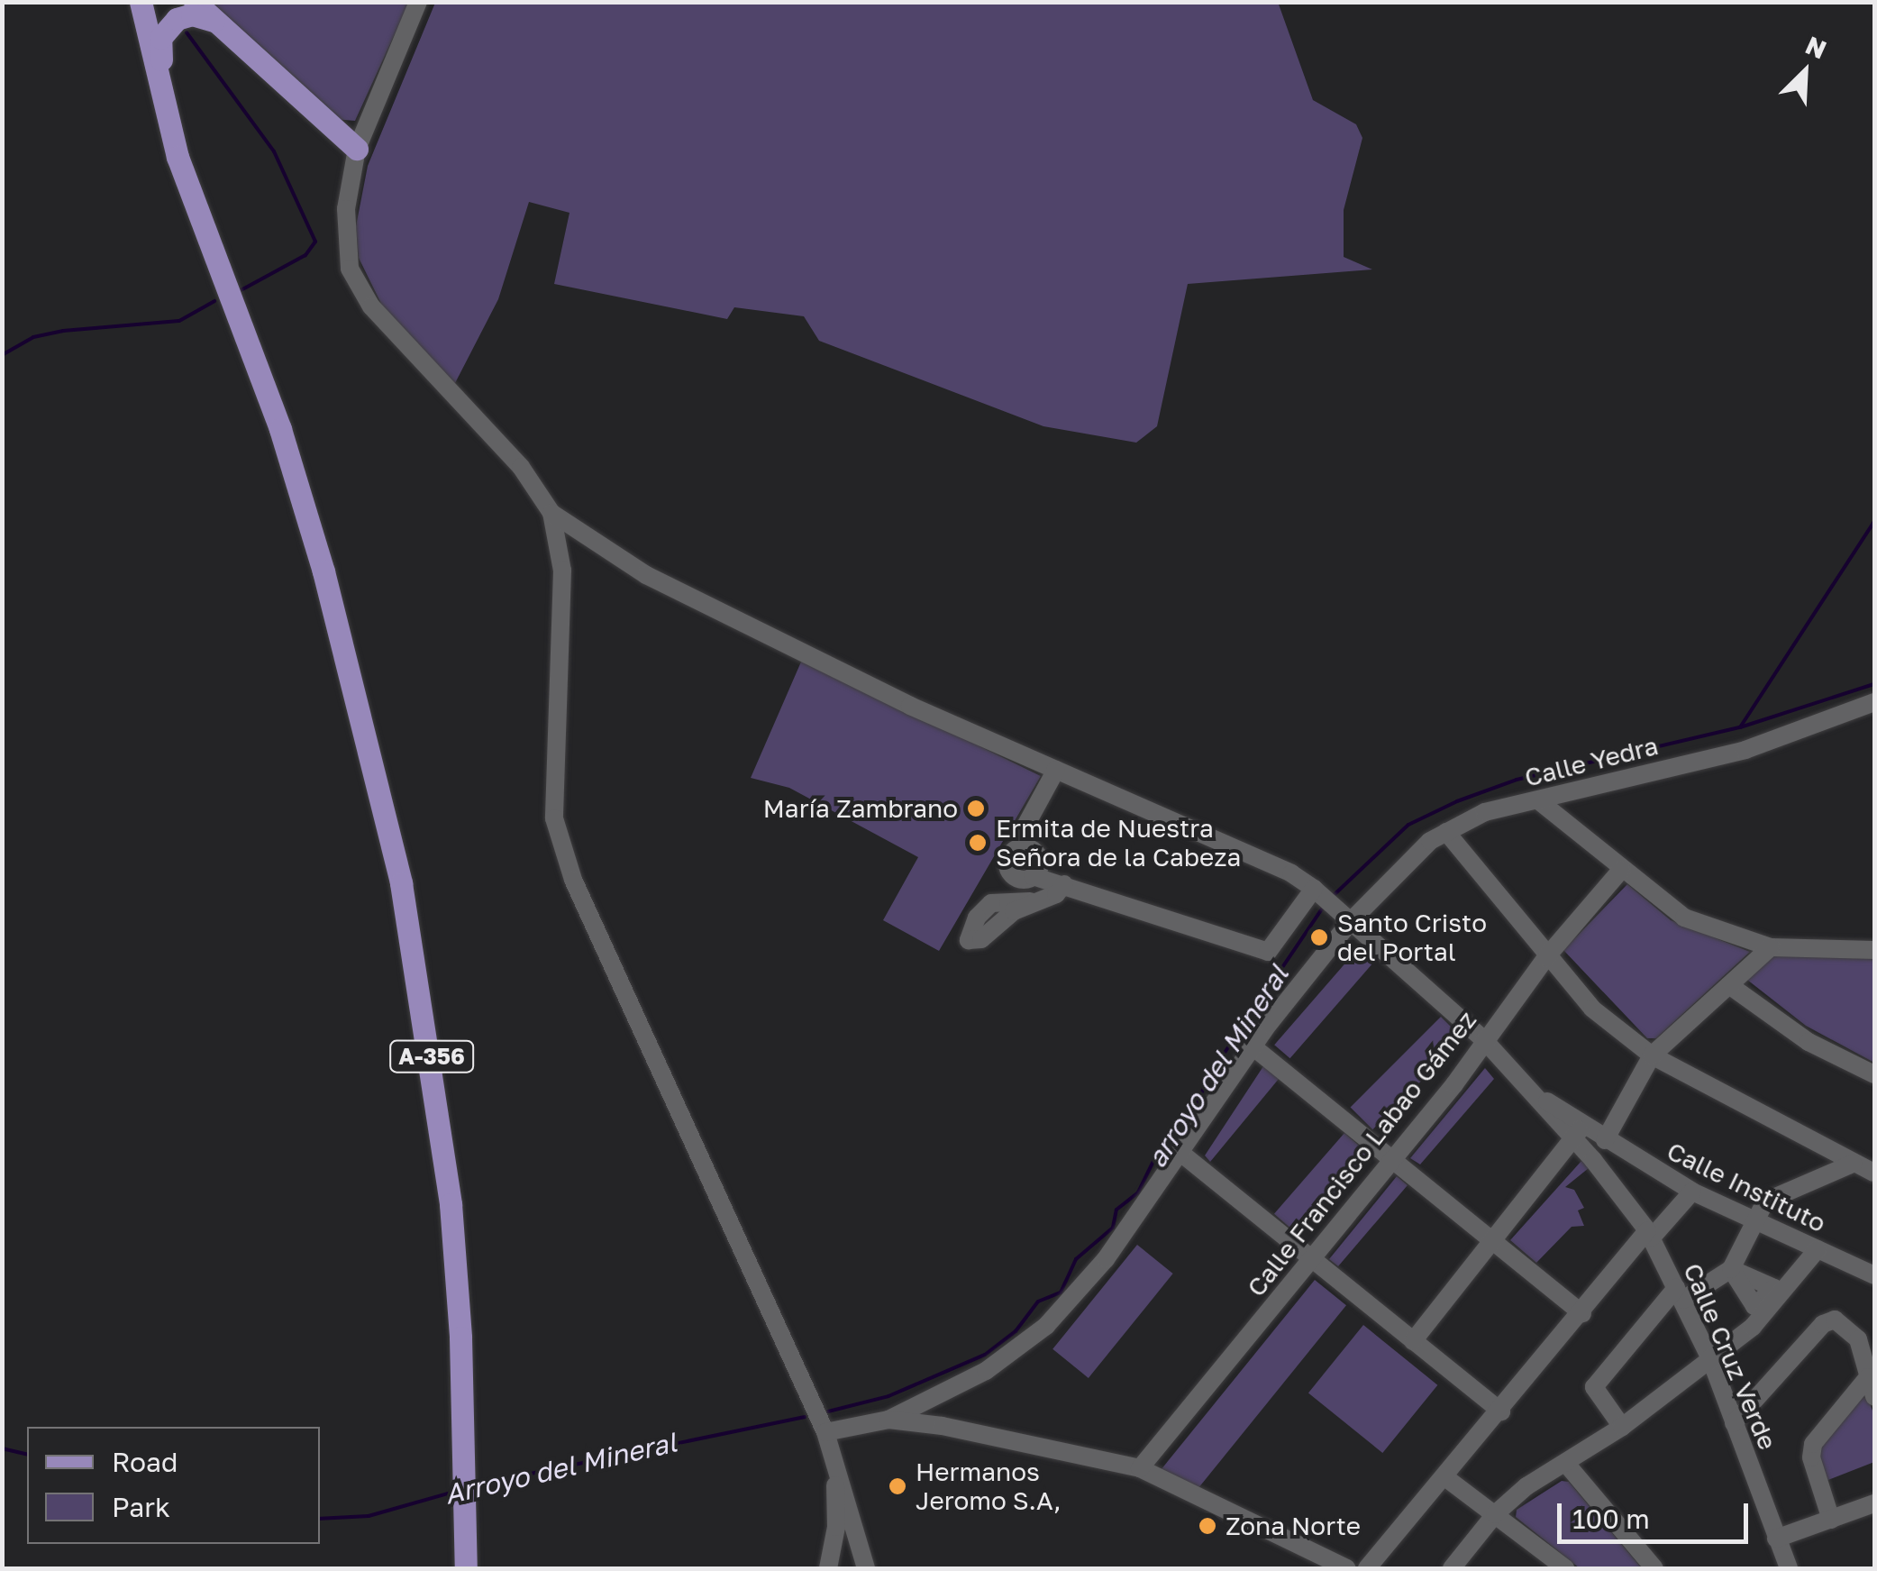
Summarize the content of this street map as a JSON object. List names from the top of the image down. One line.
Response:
{"streets":{"main road":["A-356"],"street":["Calle Yedra","Calle Francisco Labao Gámez","Calle Instituto","Calle Cruz Verde"]},"crossings":[["Calle Yedra","Calle Cruz Verde"],["Calle Francisco Labao Gámez","Calle Cruz Verde"],["Calle Instituto","Calle Cruz Verde"]],"water":["arroyo del Mineral","Arroyo del Mineral"],"places":["María Zambrano","Ermita de Nuestra Señora de la Cabeza","Santo Cristo del Portal","Hermanos Jeromo S.A,","Zona Norte"],"legend":["Road","Park"],"scale_bar":"100 m","north":"top right"}
